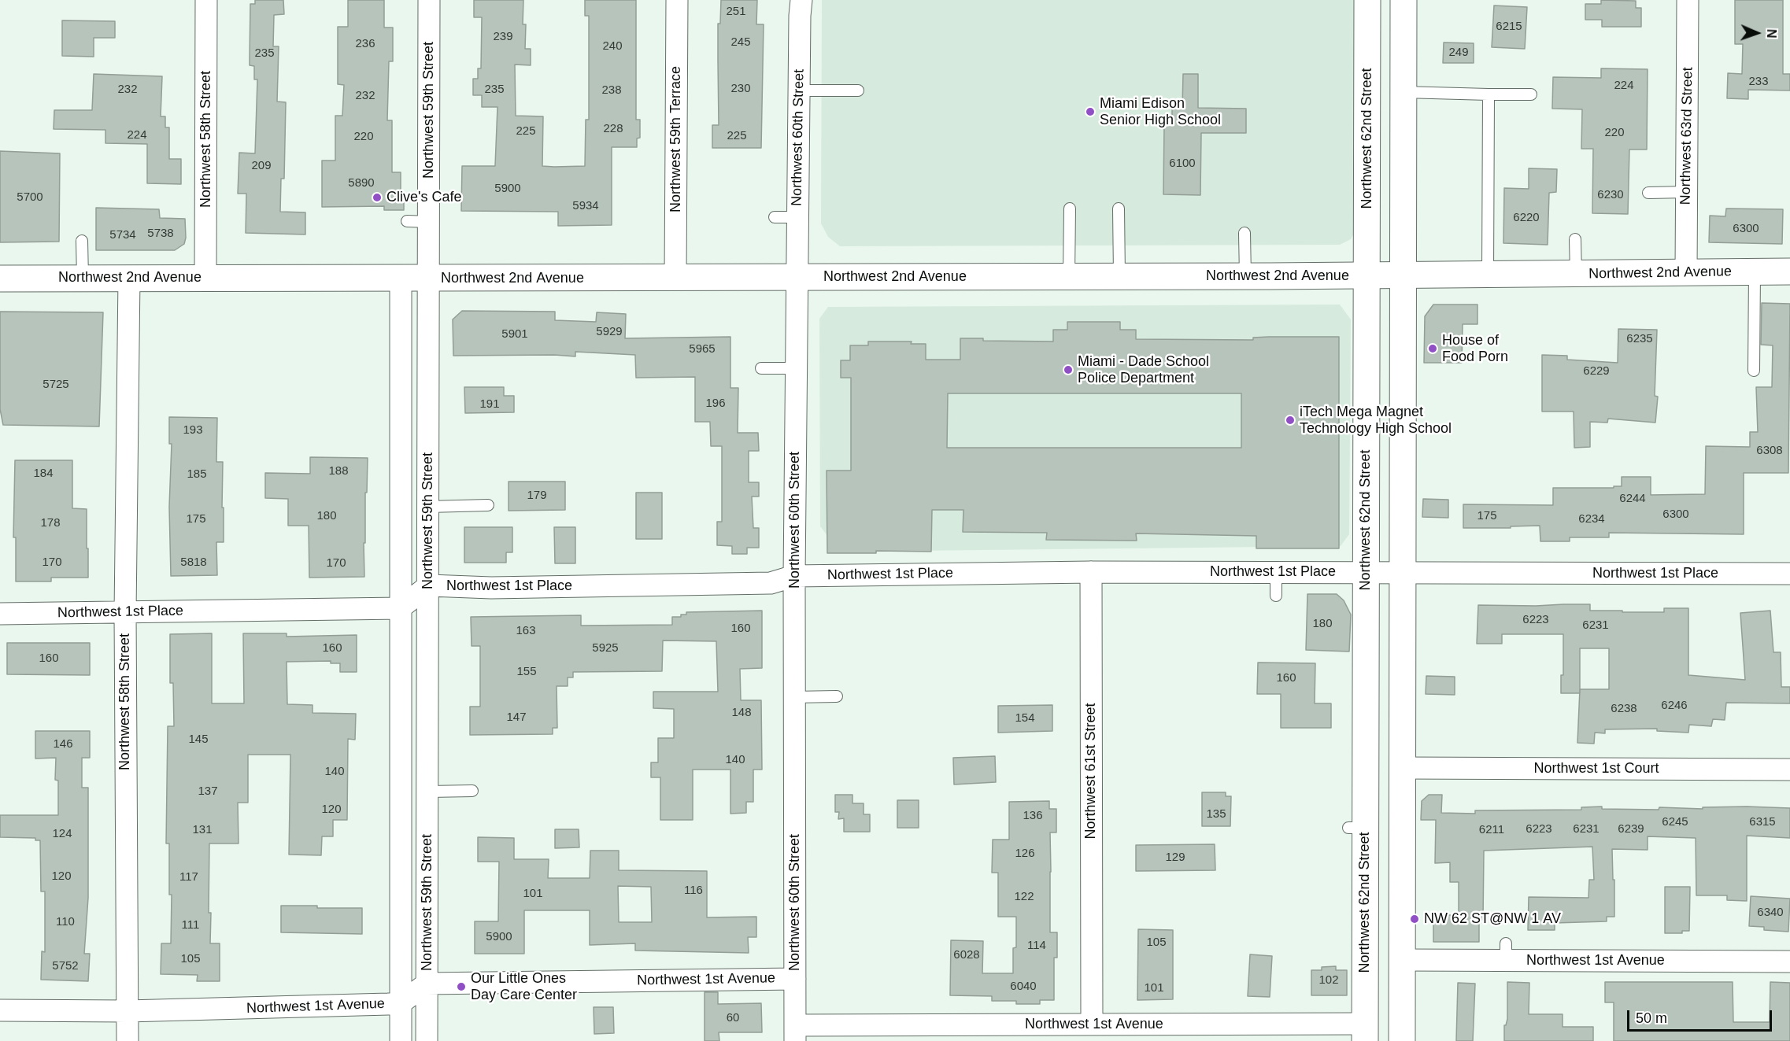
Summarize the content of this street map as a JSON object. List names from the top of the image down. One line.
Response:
{"streets":{"main road":["Northwest 62nd Street","Northwest 2nd Avenue"],"street":["Northwest 59th Street","Northwest 63rd Street","Northwest 60th Street","Northwest 58th Street","Northwest 59th Terrace","Northwest 1st Place","Northwest 1st Court","Northwest 61st Street","Northwest 1st Avenue"]},"crossings":[["Northwest 59th Street","Northwest 2nd Avenue"],["Northwest 59th Street","Northwest 1st Place"],["Northwest 59th Street","Northwest 1st Avenue"],["Northwest 63rd Street","Northwest 2nd Avenue"],["Northwest 60th Street","Northwest 2nd Avenue"],["Northwest 60th Street","Northwest 1st Place"],["Northwest 60th Street","Northwest 1st Avenue"],["Northwest 62nd Street","Northwest 2nd Avenue"],["Northwest 62nd Street","Northwest 1st Place"],["Northwest 62nd Street","Northwest 1st Avenue"],["Northwest 58th Street","Northwest 2nd Avenue"],["Northwest 58th Street","Northwest 1st Place"],["Northwest 58th Street","Northwest 1st Avenue"],["Northwest 59th Terrace","Northwest 2nd Avenue"],["Northwest 1st Place","Northwest 61st Street"],["Northwest 61st Street","Northwest 1st Avenue"]],"places":["Miami Edison Senior High School","Clive's Cafe","House of Food Porn","Miami - Dade School Police Department","iTech Mega Magnet Technology High School","NW 62 ST@NW 1 AV","Our Little Ones Day Care Center"],"house_numbers":["251","6215","239","245","236","240","249","235","233","224","230","232","235","238","232","228","225","220","224","225","220","6100","209","5890","5900","6230","5700","5934","6220","6300","5738","5734","5929","5901","6235","5965","6229","5725","196","191","193","6308","188","184","185","179","6244","6300","180","175","175","6234","178","170","5818","170","6223","180","6231","160","163","160","5925","160","155","160","6246","6238","148","147","154","145","146","140","140","137","120","135","136","6245","6315","6223","6231","6239","131","6211","124","126","129","120","117","116","101","122","6340","110","111","5900","105","114","6028","105","5752","102","6040","101","60"],"scale_bar":"50 m","north":"right"}
